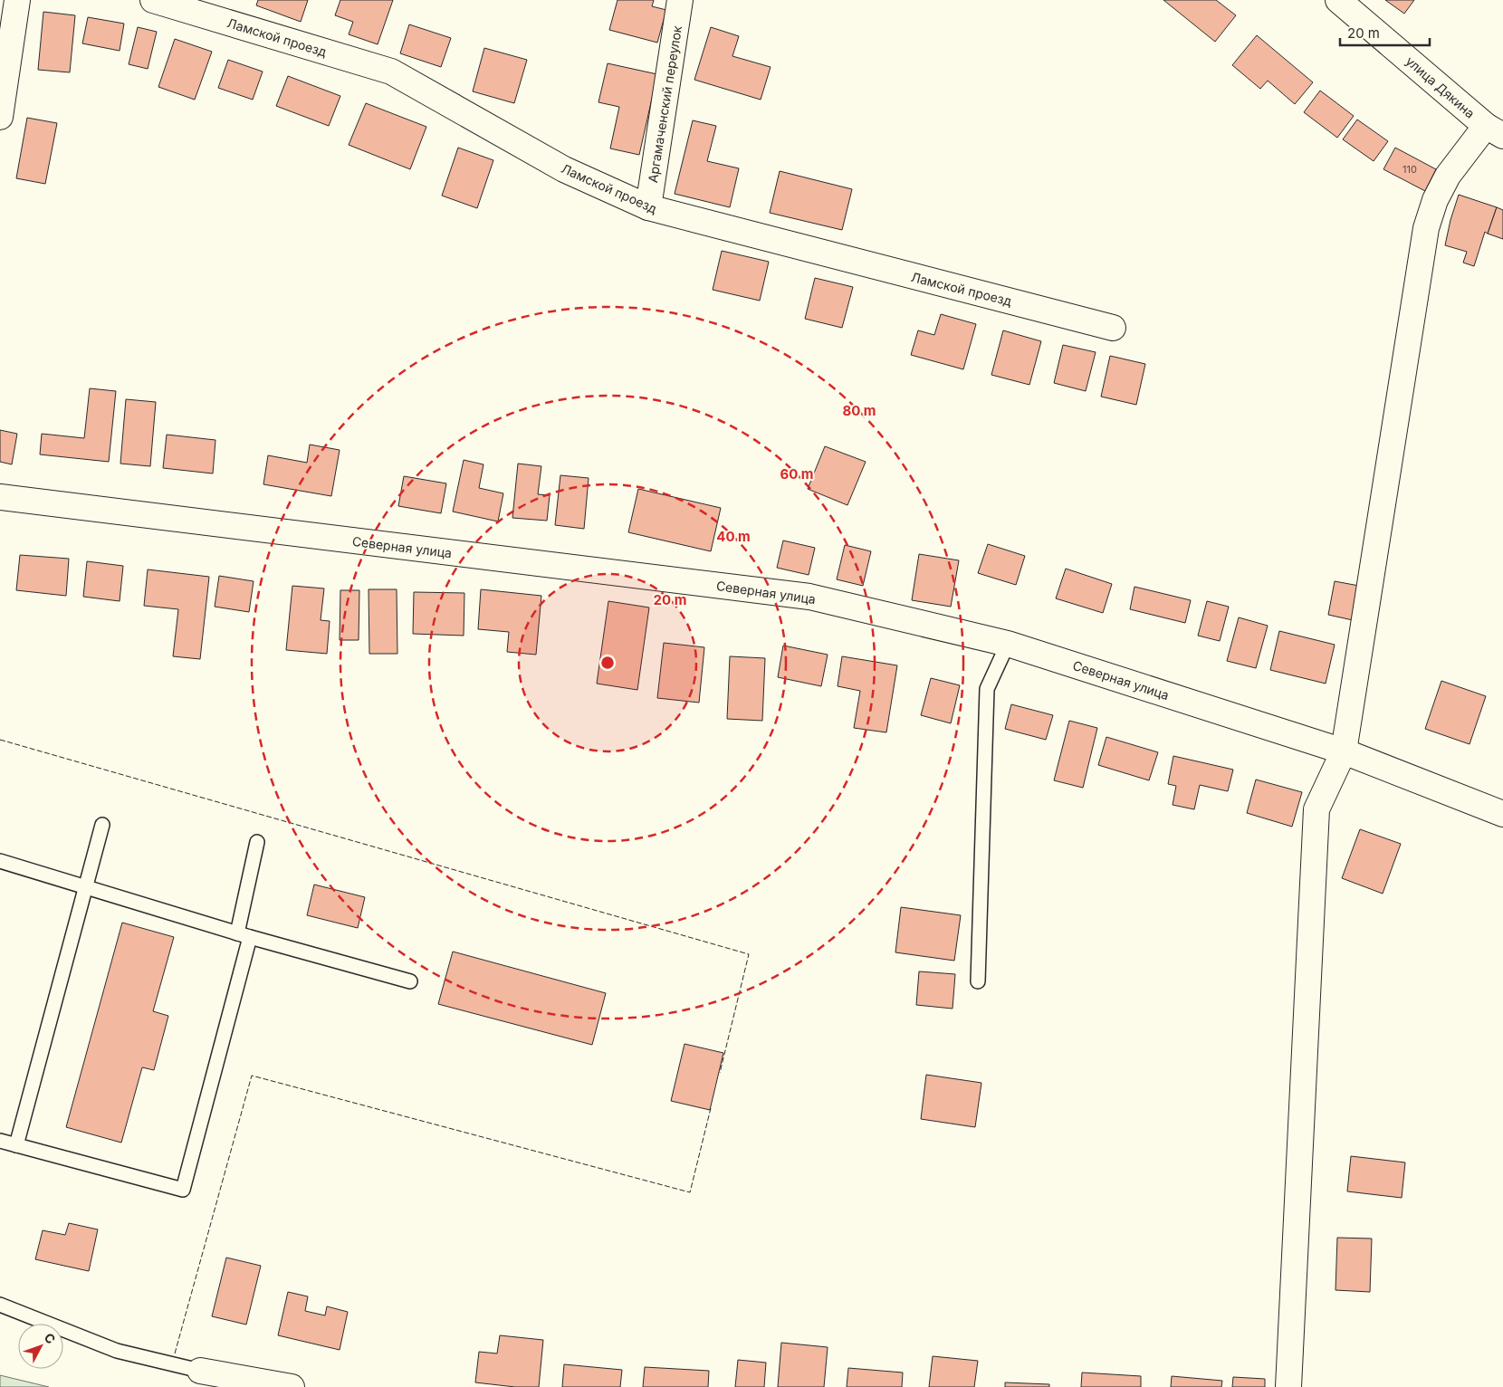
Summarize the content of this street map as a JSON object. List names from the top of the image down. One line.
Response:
{"streets":{"street":["Ламской проезд","улица Дякина","Аргамаченский переулок","Северная улица"]},"crossings":[["Ламской проезд","Аргамаченский переулок"]],"house_numbers":["110"],"scale_bar":"20 m","north":"top right","rings":["80 m","60 m","40 m","20 m"]}
